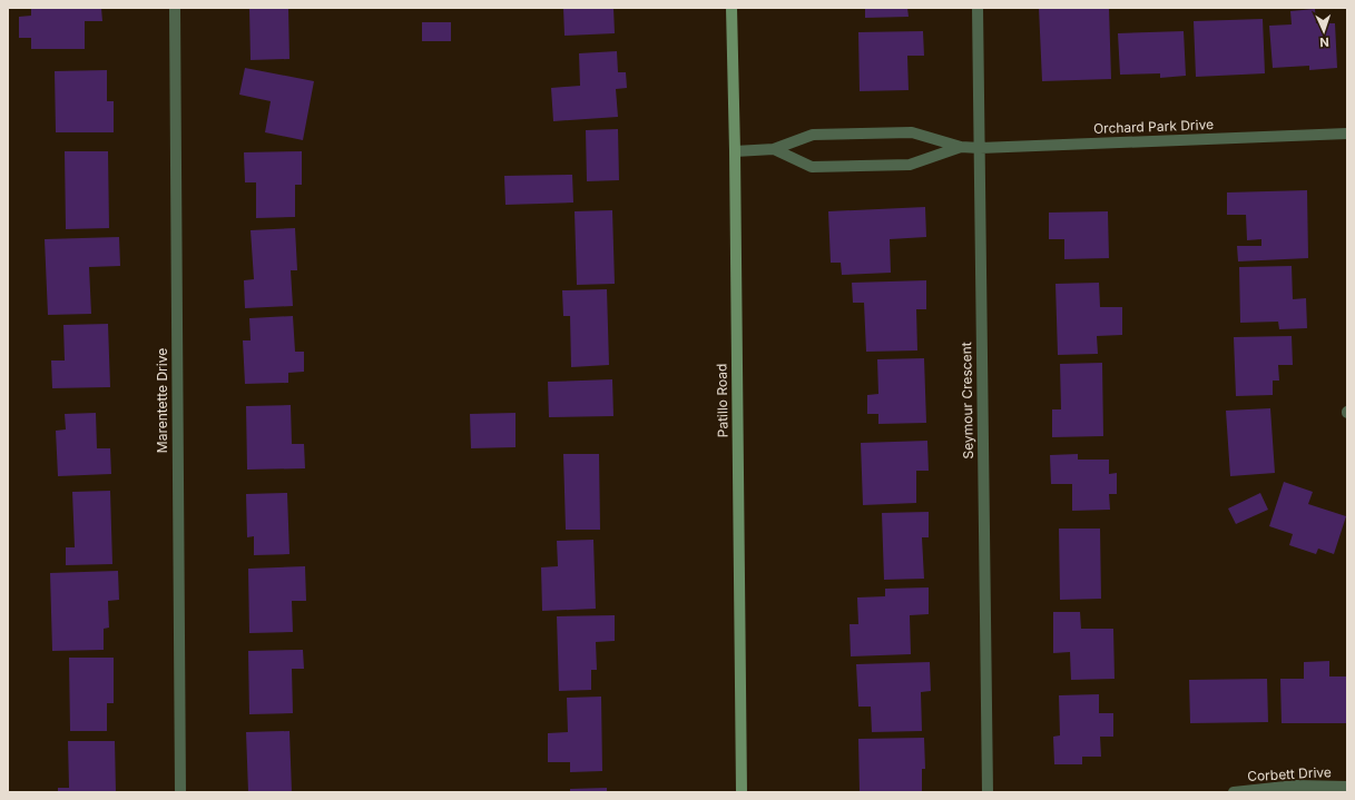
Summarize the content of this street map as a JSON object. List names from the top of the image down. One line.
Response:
{"streets":{"street":["Orchard Park Drive","Marentette Drive","Patillo Road","Seymour Crescent","Corbett Drive"]},"crossings":[["Orchard Park Drive","Patillo Road"],["Orchard Park Drive","Seymour Crescent"]],"north":"bottom"}
